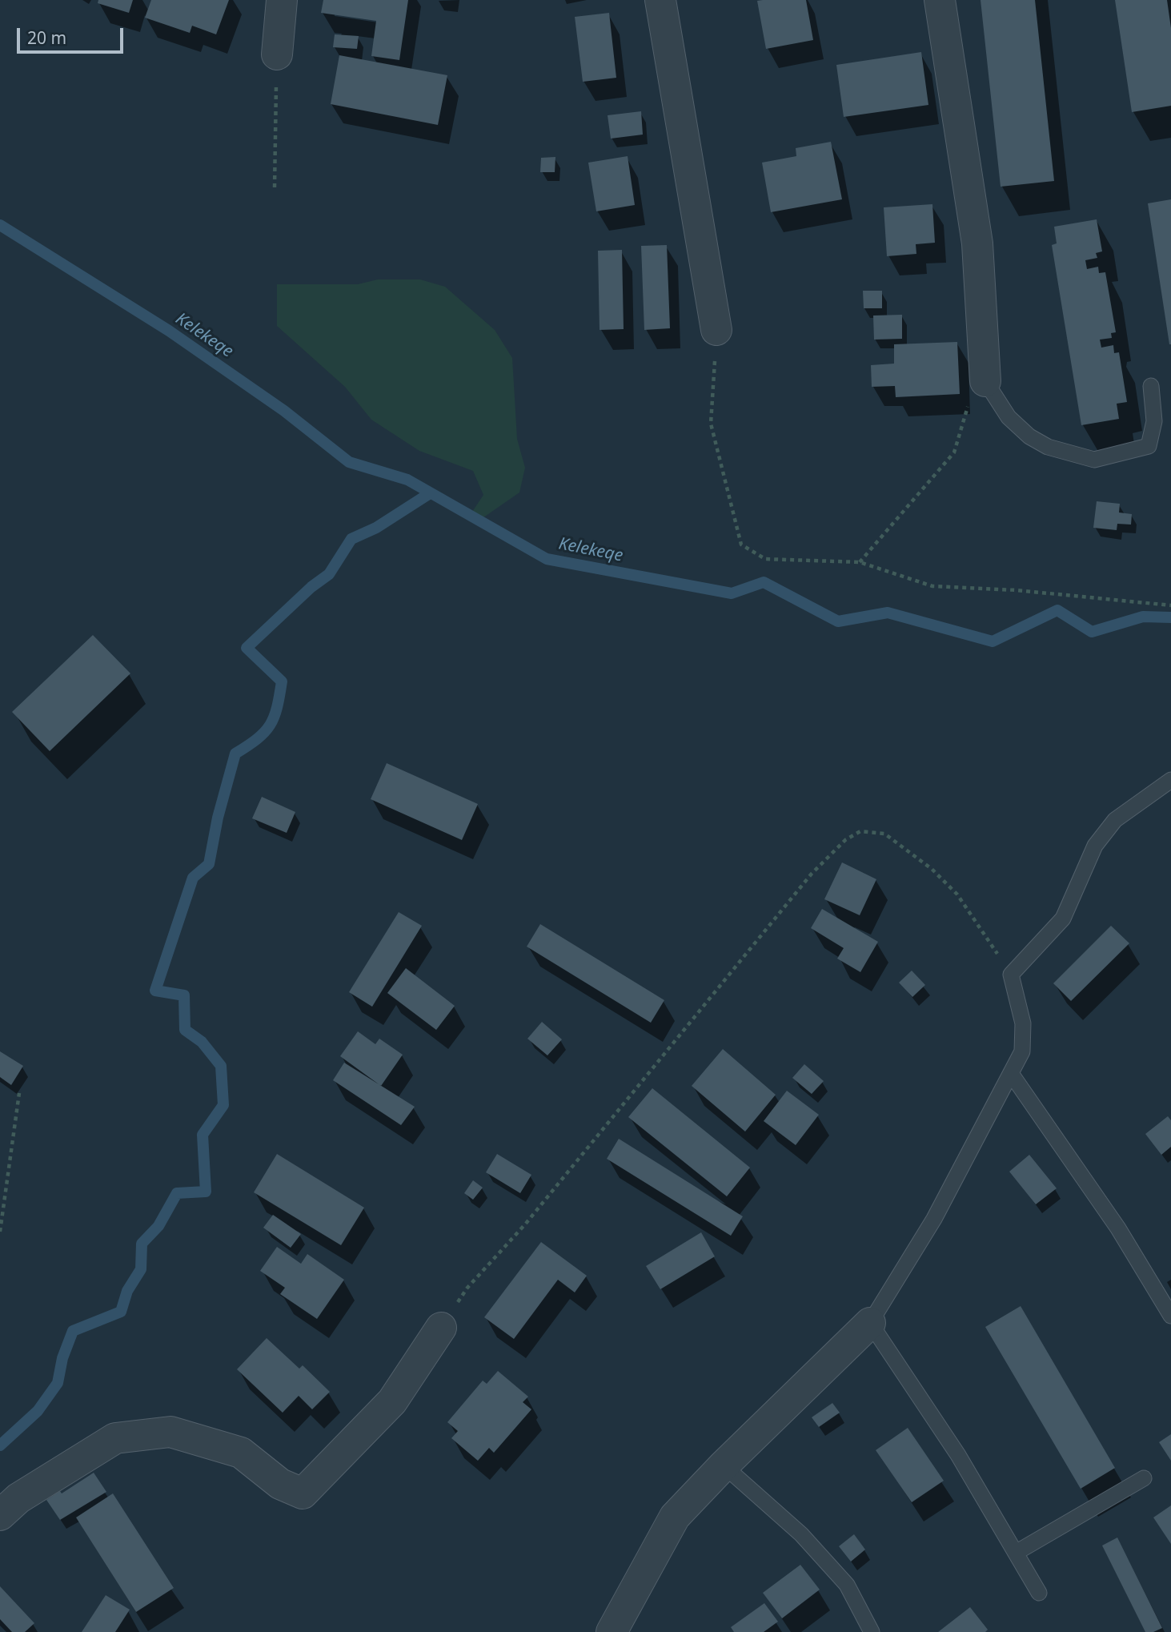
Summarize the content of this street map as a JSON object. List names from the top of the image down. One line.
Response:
{"water":["Kelekeqe"],"scale_bar":"20 m"}
